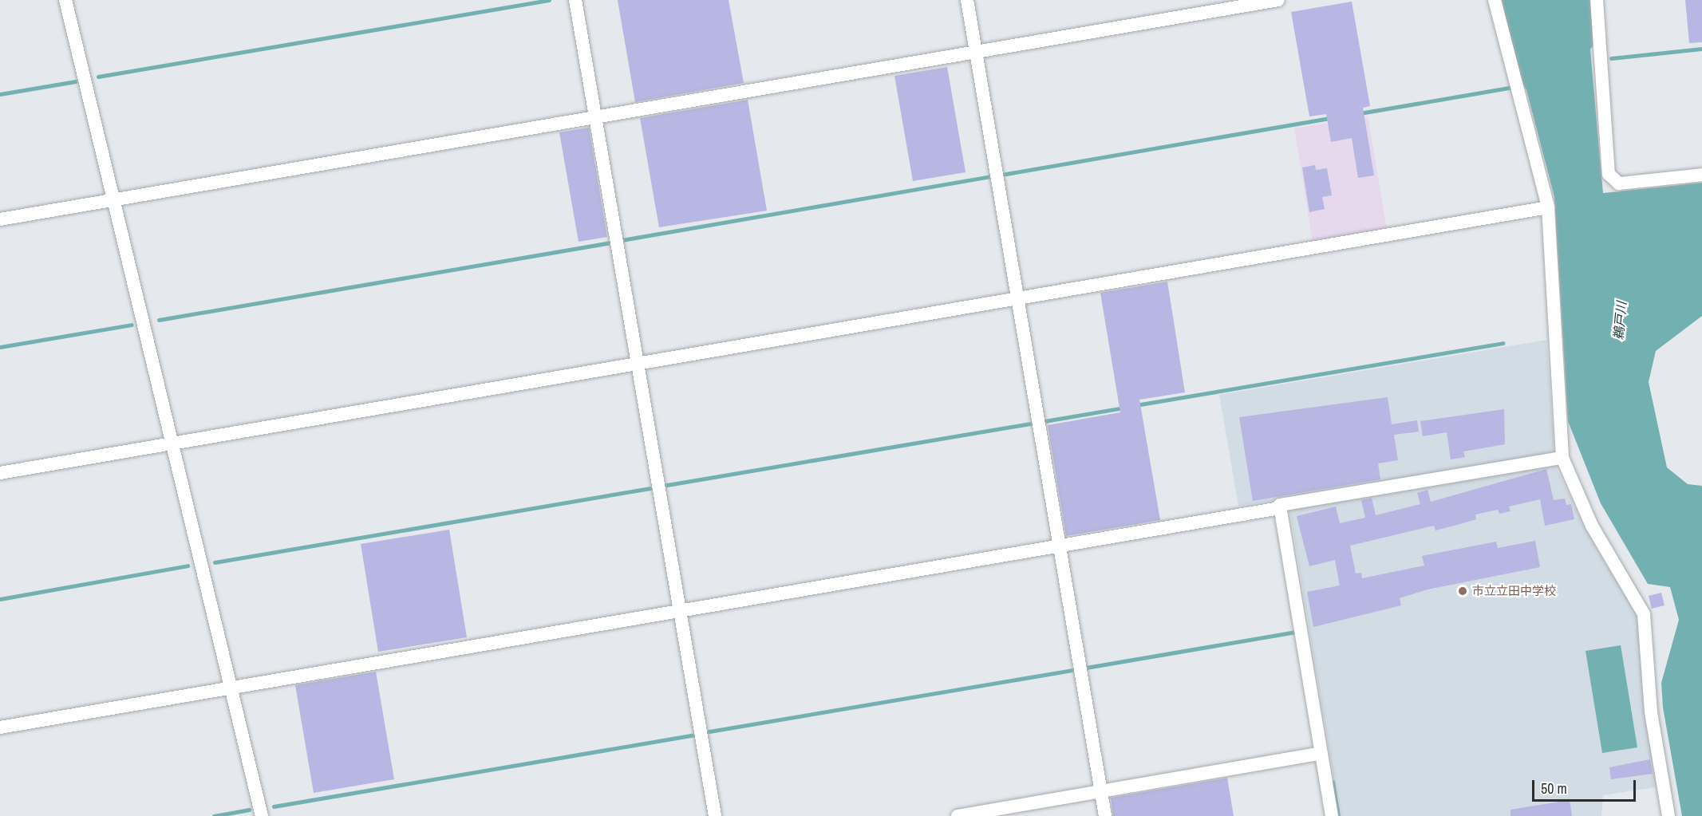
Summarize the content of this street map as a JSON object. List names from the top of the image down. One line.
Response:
{"water":["鵜戸川"],"places":["市立立田中学校"],"scale_bar":"50 m"}
